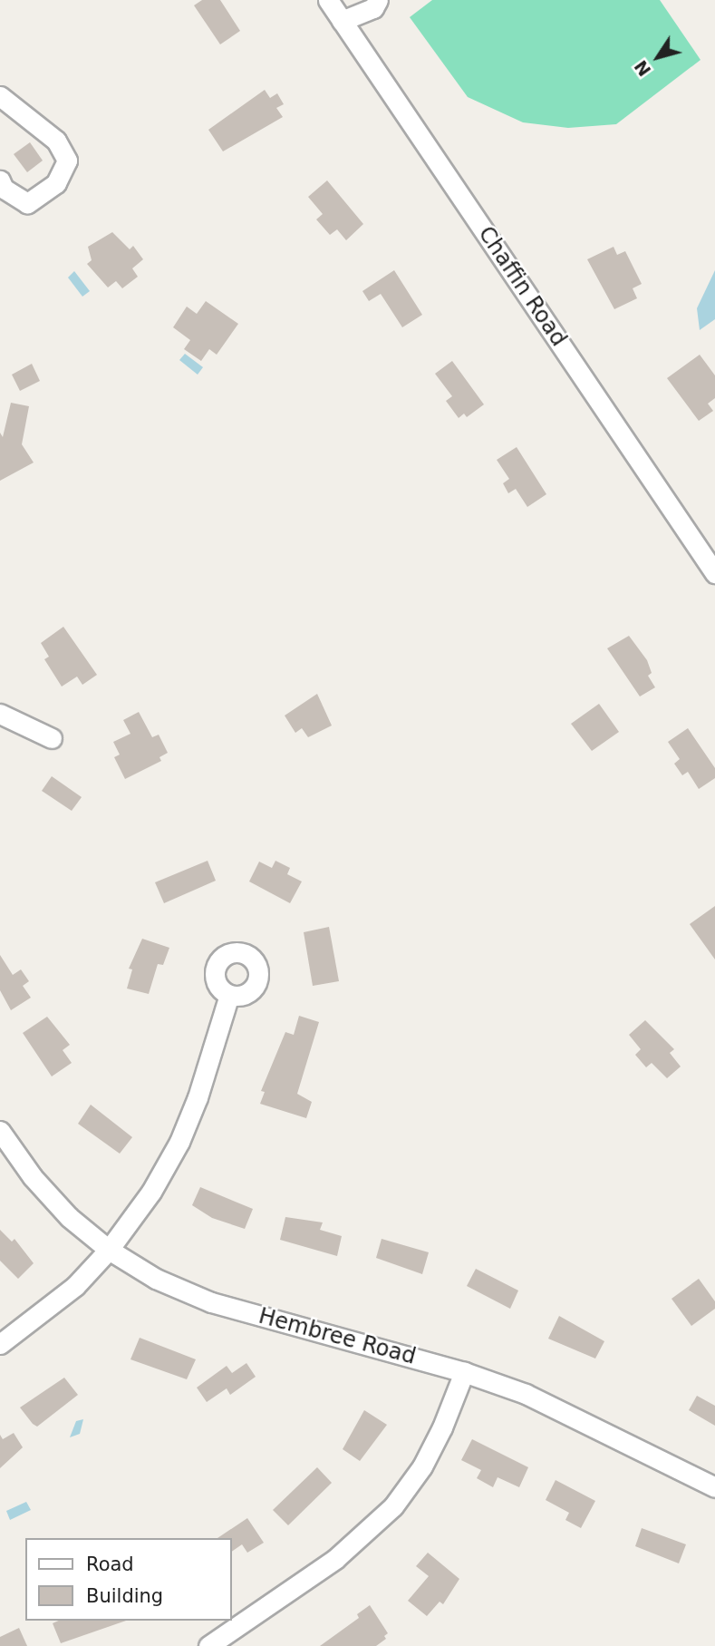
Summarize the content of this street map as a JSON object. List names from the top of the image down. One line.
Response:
{"streets":{"street":["Chaffin Road","Hembree Road"]},"legend":["Road","Building"],"north":"bottom left"}
